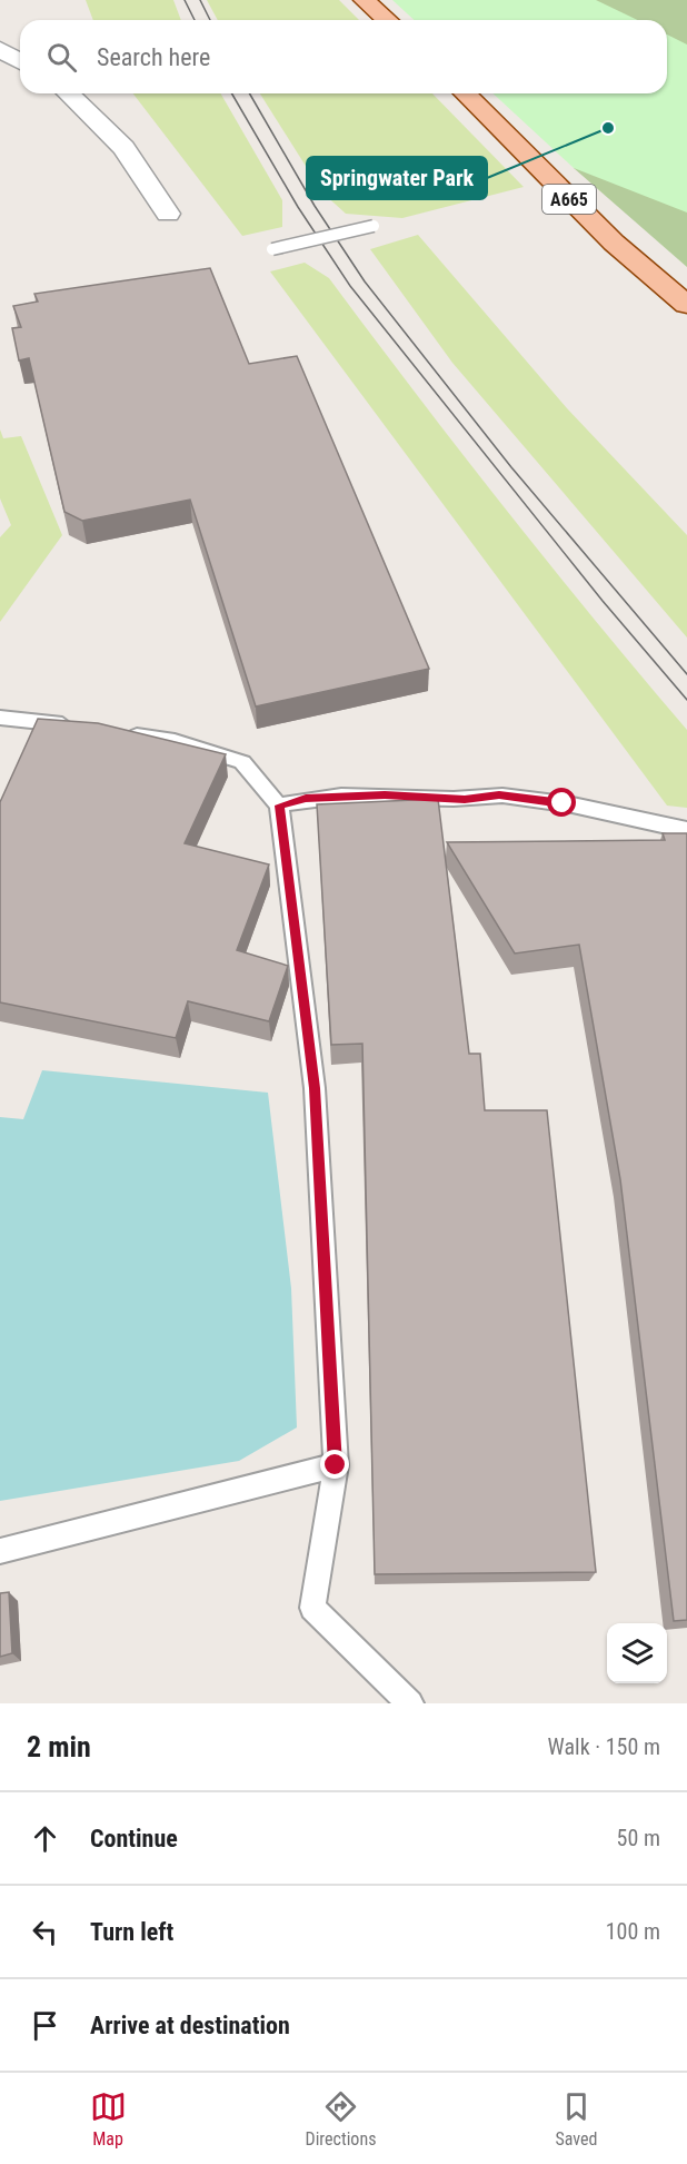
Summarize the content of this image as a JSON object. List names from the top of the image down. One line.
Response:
{"streets":{"main road":["A665"]},"places":["Springwater Park"],"page":{"search":"Search here","heading":["2 min","Walk · 150 m"],"list":[["Continue","50 m"],["Turn left","100 m"],"Arrive at destination"],"nav":["Map","Directions","Saved"]}}
